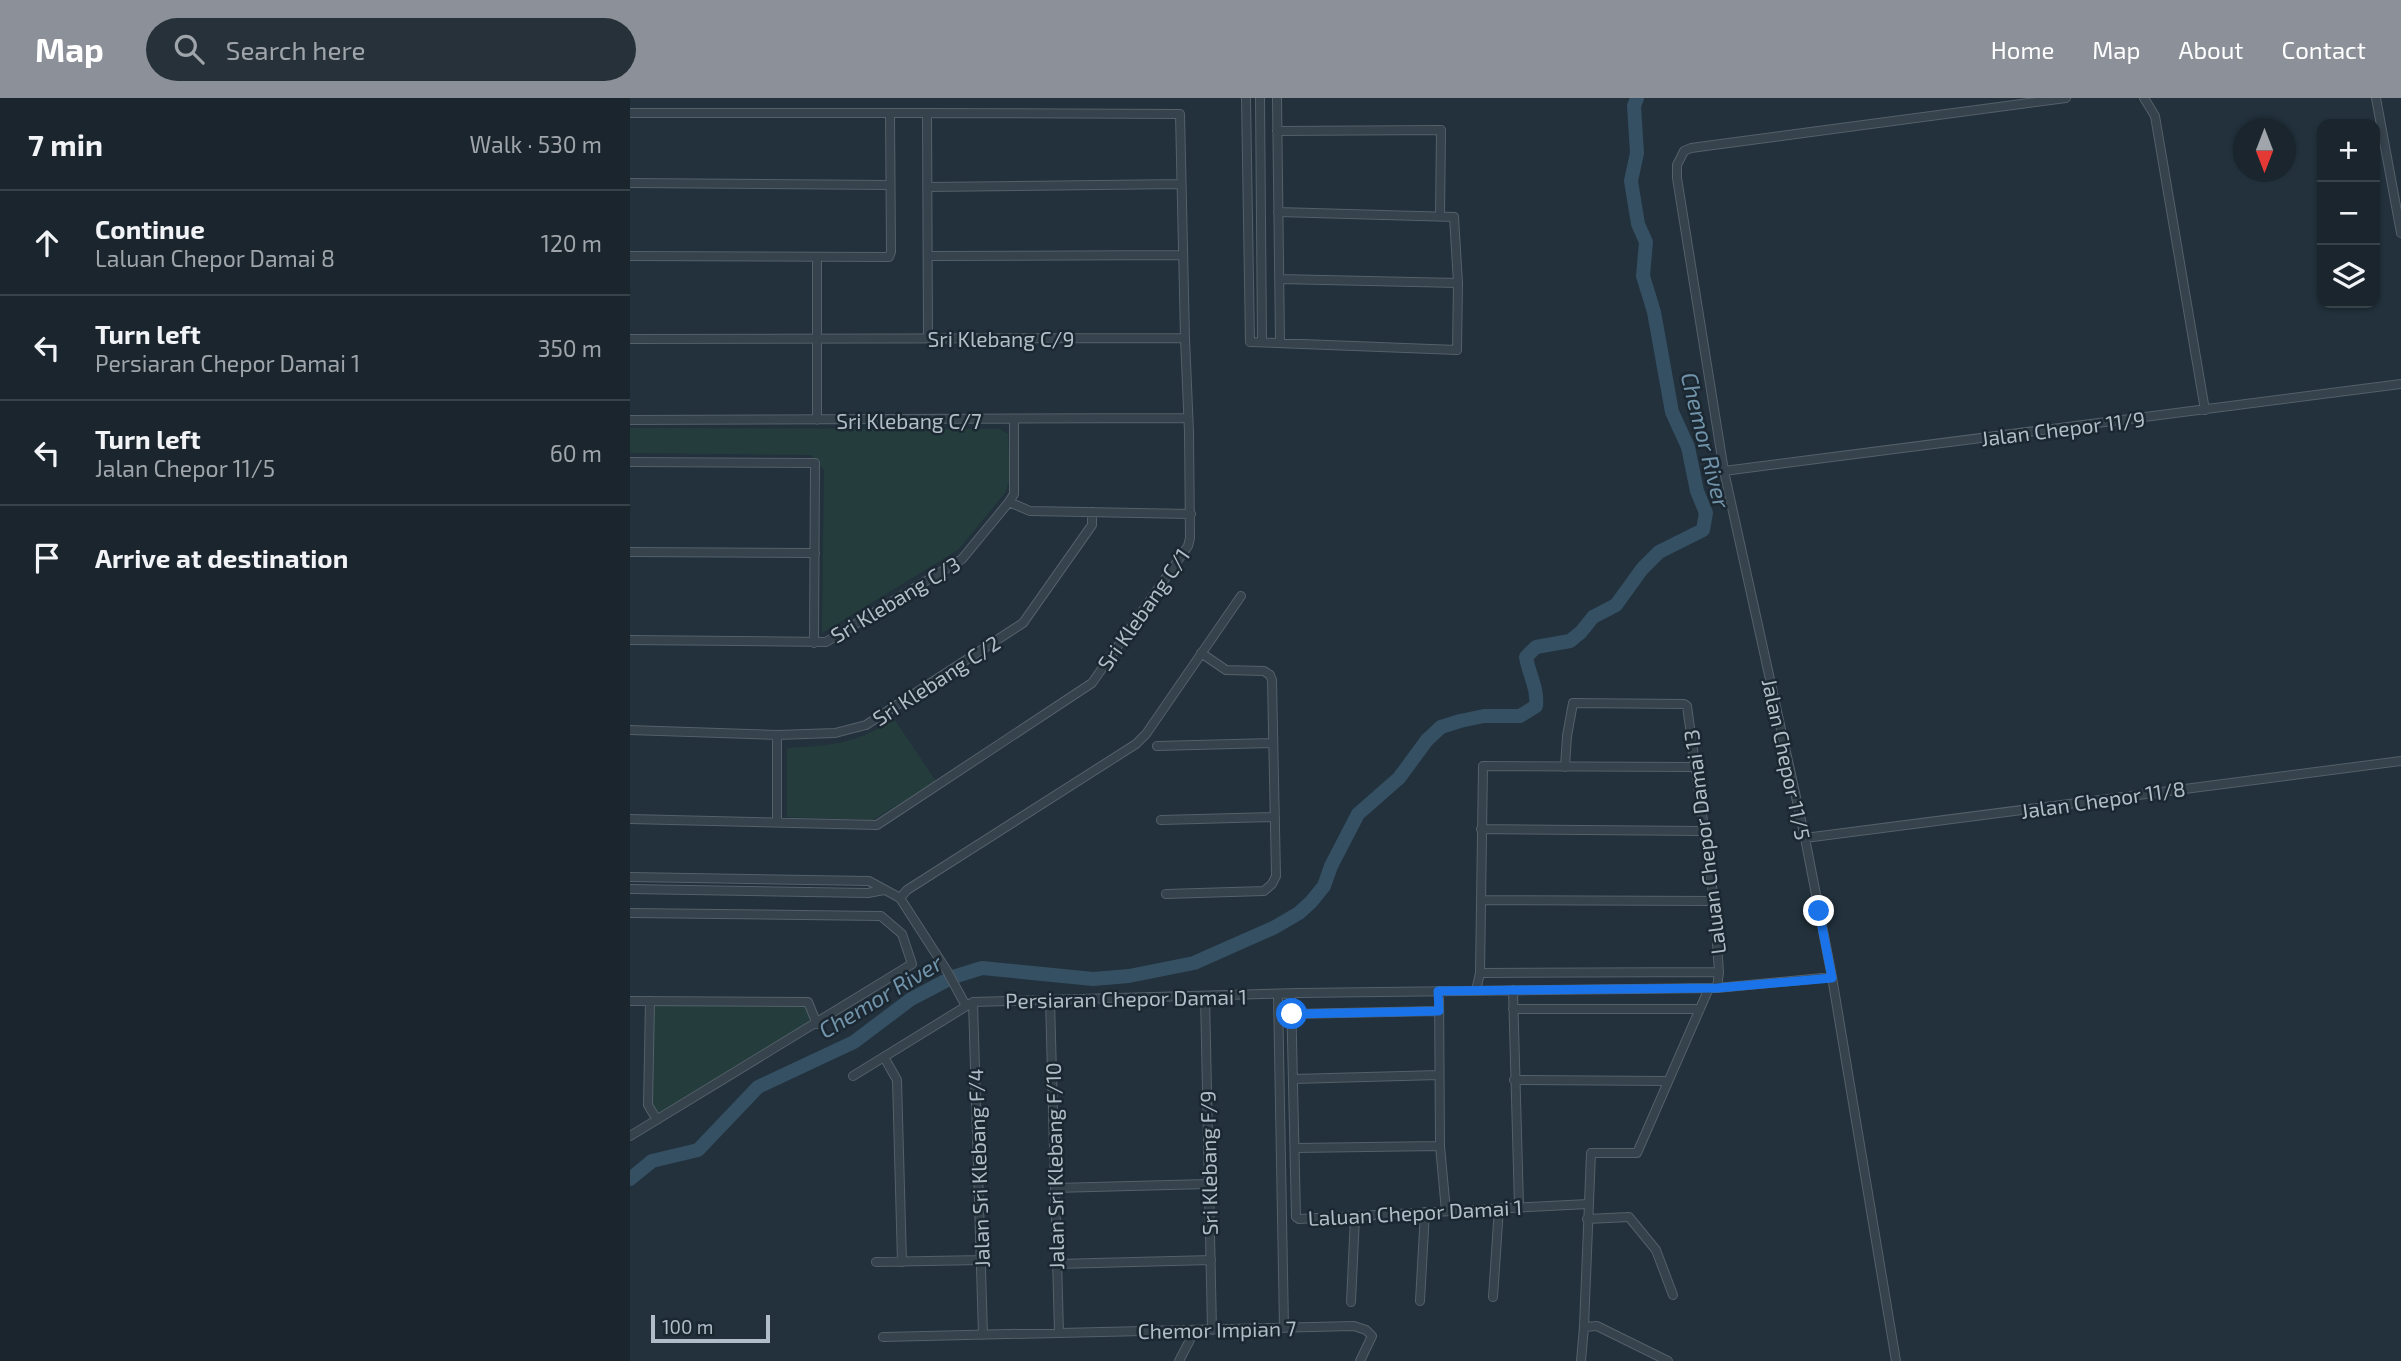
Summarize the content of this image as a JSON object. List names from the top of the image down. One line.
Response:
{"streets":{"street":["Sri Klebang C/9","Sri Klebang C/7","Jalan Chepor 11/9","Sri Klebang C/3","Sri Klebang C/1","Sri Klebang C/2","Jalan Chepor 11/5","Jalan Chepor 11/8","Laluan Chepor Damai 13","Persiaran Chepor Damai 1","Sri Klebang F/9","Jalan Sri Klebang F/10","Jalan Sri Klebang F/4","Laluan Chepor Damai 1","Chemor Impian 7"]},"crossings":[["Sri Klebang C/9","Sri Klebang C/1"],["Sri Klebang C/7","Sri Klebang C/1"],["Jalan Chepor 11/9","Jalan Chepor 11/5"],["Jalan Chepor 11/5","Jalan Chepor 11/8"],["Jalan Chepor 11/5","Persiaran Chepor Damai 1"],["Laluan Chepor Damai 13","Persiaran Chepor Damai 1"],["Persiaran Chepor Damai 1","Sri Klebang F/9"],["Persiaran Chepor Damai 1","Jalan Sri Klebang F/10"],["Persiaran Chepor Damai 1","Jalan Sri Klebang F/4"],["Persiaran Chepor Damai 1","Laluan Chepor Damai 1"],["Sri Klebang F/9","Chemor Impian 7"],["Jalan Sri Klebang F/10","Chemor Impian 7"],["Jalan Sri Klebang F/4","Chemor Impian 7"]],"water":["Chemor River"],"scale_bar":"100 m","north":"bottom","page":{"header":"Map","search":"Search here","nav":["Home","Map","About","Contact"],"heading":["7 min","Walk · 530 m"],"map_buttons":["+","−"],"list":[["Continue","Laluan Chepor Damai 8","120 m"],["Turn left","Persiaran Chepor Damai 1","350 m"],["Turn left","Jalan Chepor 11/5","60 m"],"Arrive at destination"],"scale":"100 m"}}
